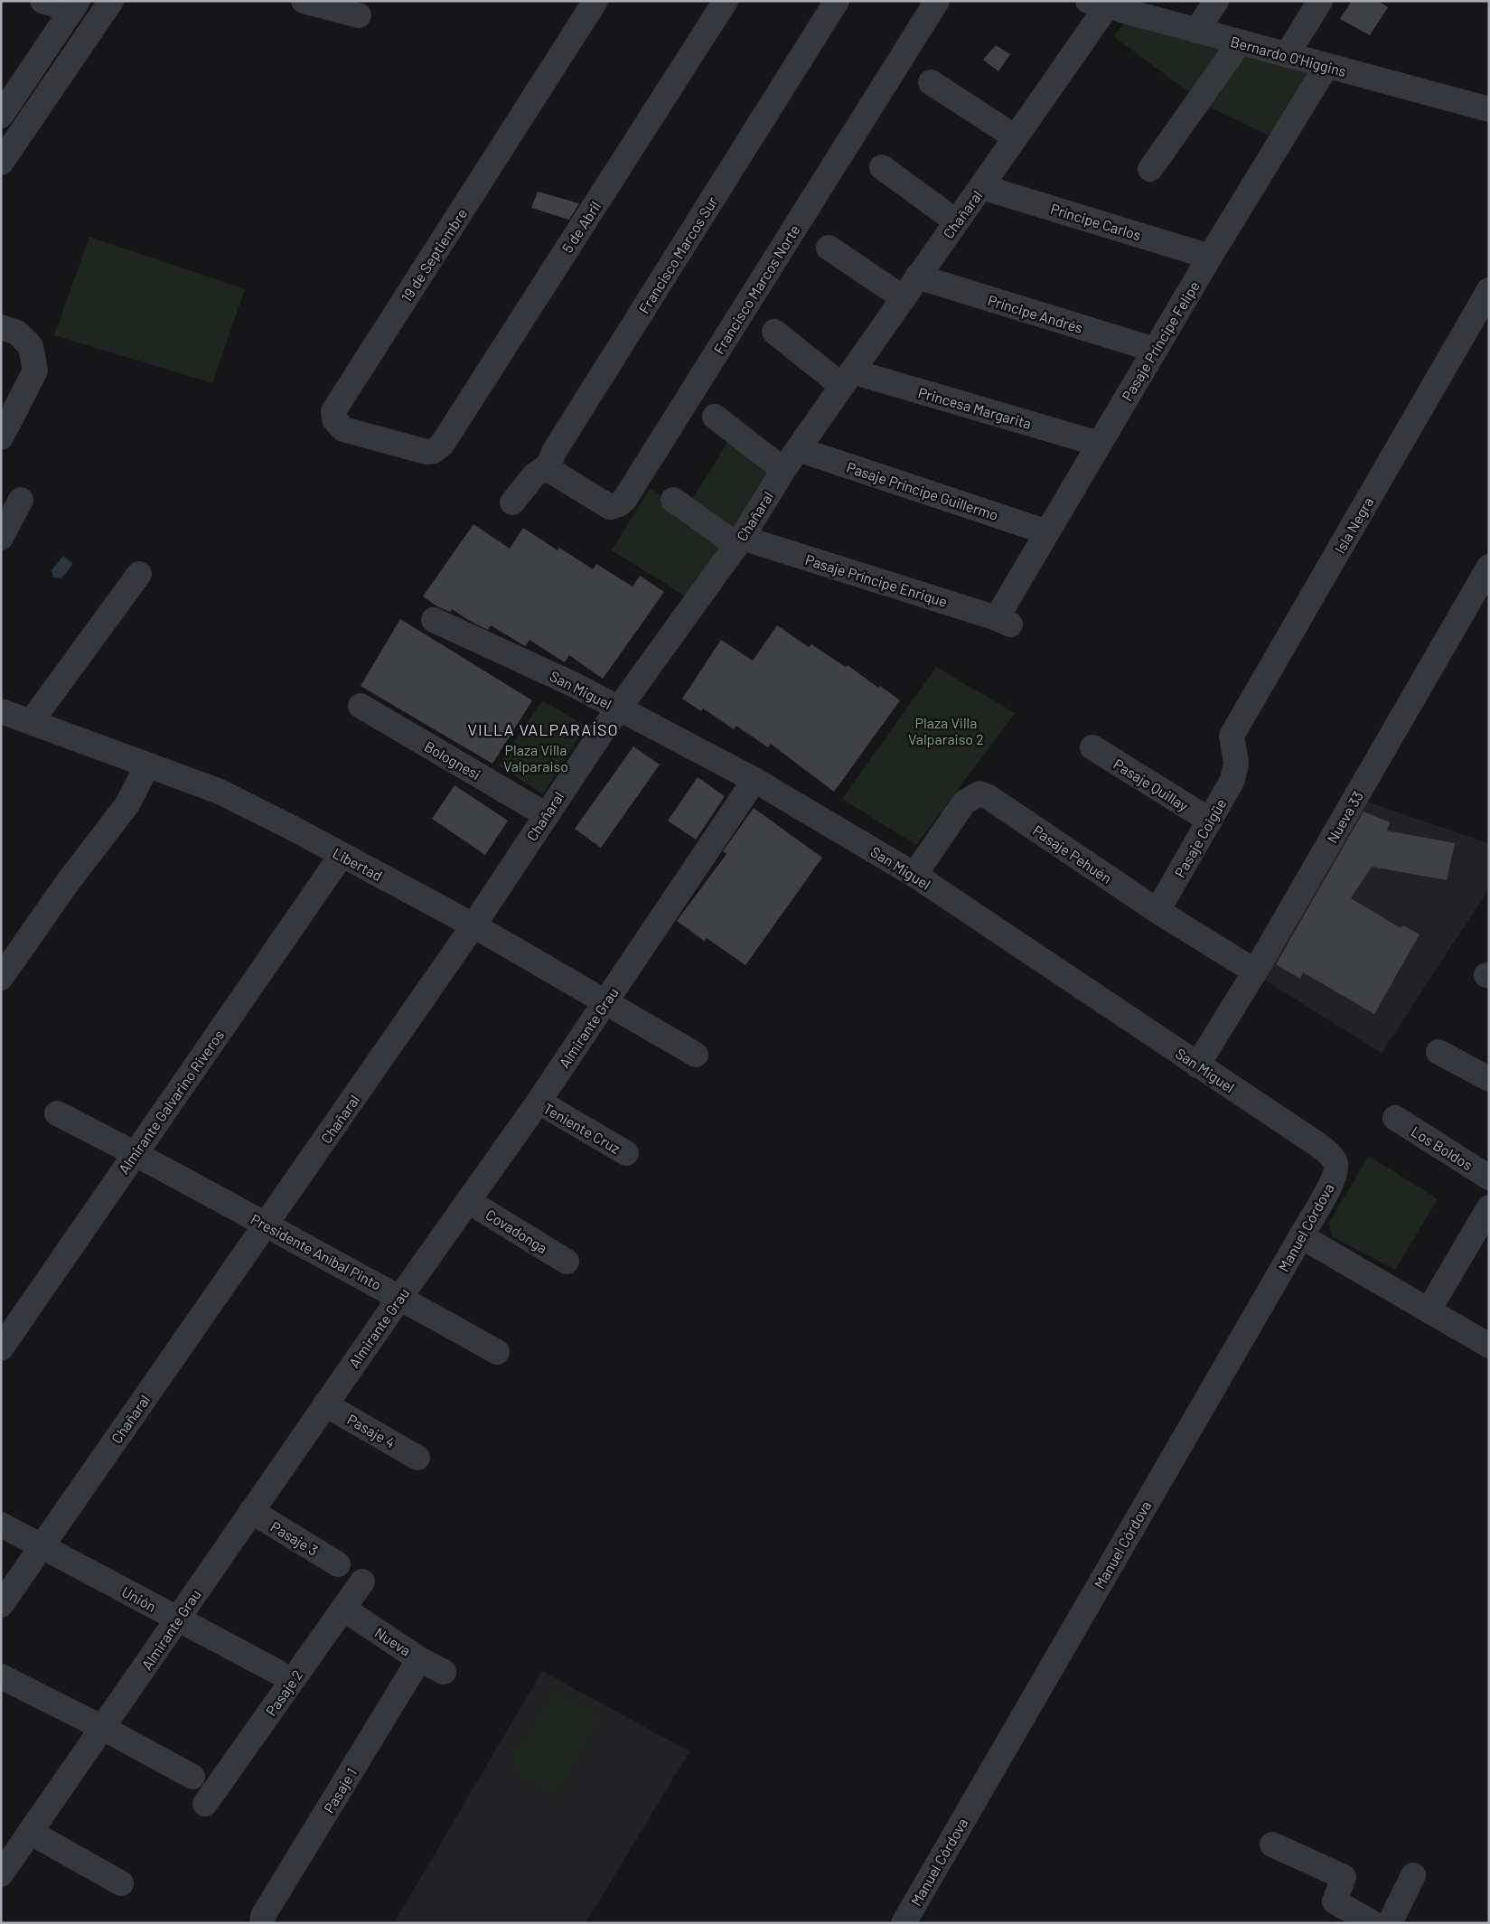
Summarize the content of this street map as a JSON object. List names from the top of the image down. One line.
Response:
{"streets":{"street":["Bernardo O'Higgins","Chañaral","Príncipe Carlos","5 de Abril","19 de Septiembre","Francisco Marcos Sur","Francisco Marcos Norte","Príncipe Andrés","Pasaje Príncipe Felipe","Princesa Margarita","Pasaje Príncipe Guillermo","Isla Negra","Pasaje Príncipe Enrique","San Miguel","Bolognesi","Pasaje Quillay","Nueva 33","Pasaje Coigüe","Pasaje Pehuén","Libertad","Almirante Grau","Almirante Galvarino Riveros","Teniente Cruz","Los Boldos","Manuel Córdova","Covadonga","Presidente Aníbal Pinto","Pasaje 4","Pasaje 3","Unión","Nueva","Pasaje 2","Pasaje 1"]},"crossings":[["Bernardo O'Higgins","Chañaral"],["Bernardo O'Higgins","Pasaje Príncipe Felipe"],["Chañaral","Príncipe Carlos"],["Chañaral","Príncipe Andrés"],["Chañaral","Princesa Margarita"],["Chañaral","Pasaje Príncipe Guillermo"],["Chañaral","Pasaje Príncipe Enrique"],["Chañaral","San Miguel"],["Chañaral","Bolognesi"],["Chañaral","Libertad"],["Chañaral","Presidente Aníbal Pinto"],["Chañaral","Unión"],["Príncipe Carlos","Pasaje Príncipe Felipe"],["5 de Abril","19 de Septiembre"],["Francisco Marcos Sur","Francisco Marcos Norte"],["Príncipe Andrés","Pasaje Príncipe Felipe"],["Pasaje Príncipe Felipe","Princesa Margarita"],["Pasaje Príncipe Felipe","Pasaje Príncipe Guillermo"],["Pasaje Príncipe Felipe","Pasaje Príncipe Enrique"],["Isla Negra","Pasaje Coigüe"],["San Miguel","Nueva 33"],["San Miguel","Pasaje Pehuén"],["San Miguel","Almirante Grau"],["San Miguel","Manuel Córdova"],["Pasaje Quillay","Pasaje Coigüe"],["Nueva 33","Pasaje Pehuén"],["Pasaje Coigüe","Pasaje Pehuén"],["Libertad","Almirante Grau"],["Libertad","Almirante Galvarino Riveros"],["Almirante Grau","Teniente Cruz"],["Almirante Grau","Covadonga"],["Almirante Grau","Presidente Aníbal Pinto"],["Almirante Grau","Pasaje 4"],["Almirante Grau","Pasaje 3"],["Almirante Grau","Unión"],["Almirante Galvarino Riveros","Presidente Aníbal Pinto"],["Nueva","Pasaje 2"],["Nueva","Pasaje 1"]],"districts":["VILLA VALPARAÍSO"],"parks":["Plaza Villa Valparaiso 2","Plaza Villa Valparaiso"]}
